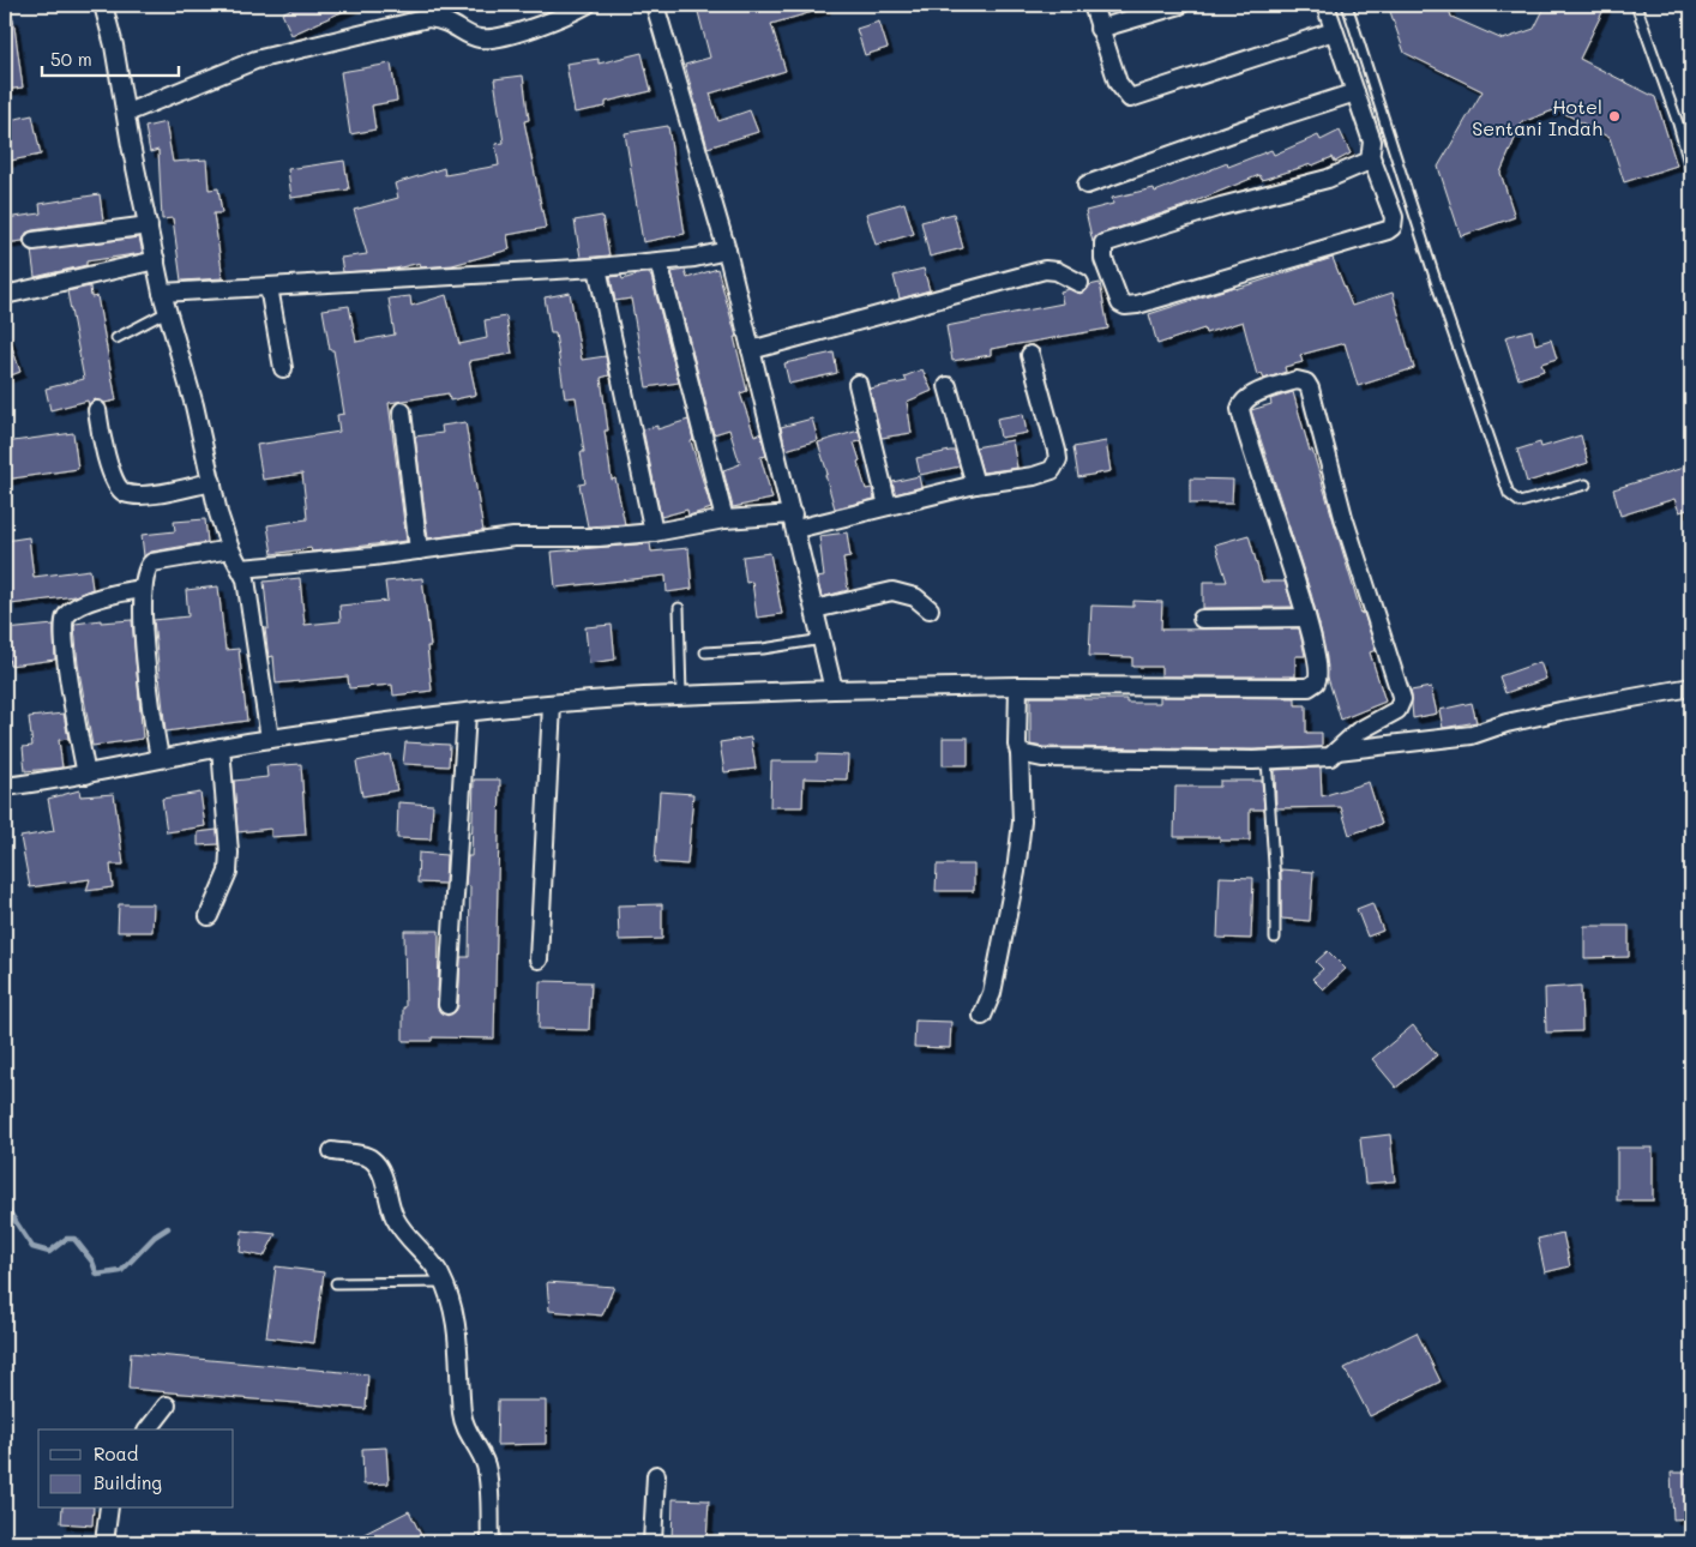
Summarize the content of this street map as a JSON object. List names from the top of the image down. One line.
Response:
{"places":["Hotel Sentani Indah"],"legend":["Road","Building"],"scale_bar":"50 m"}
